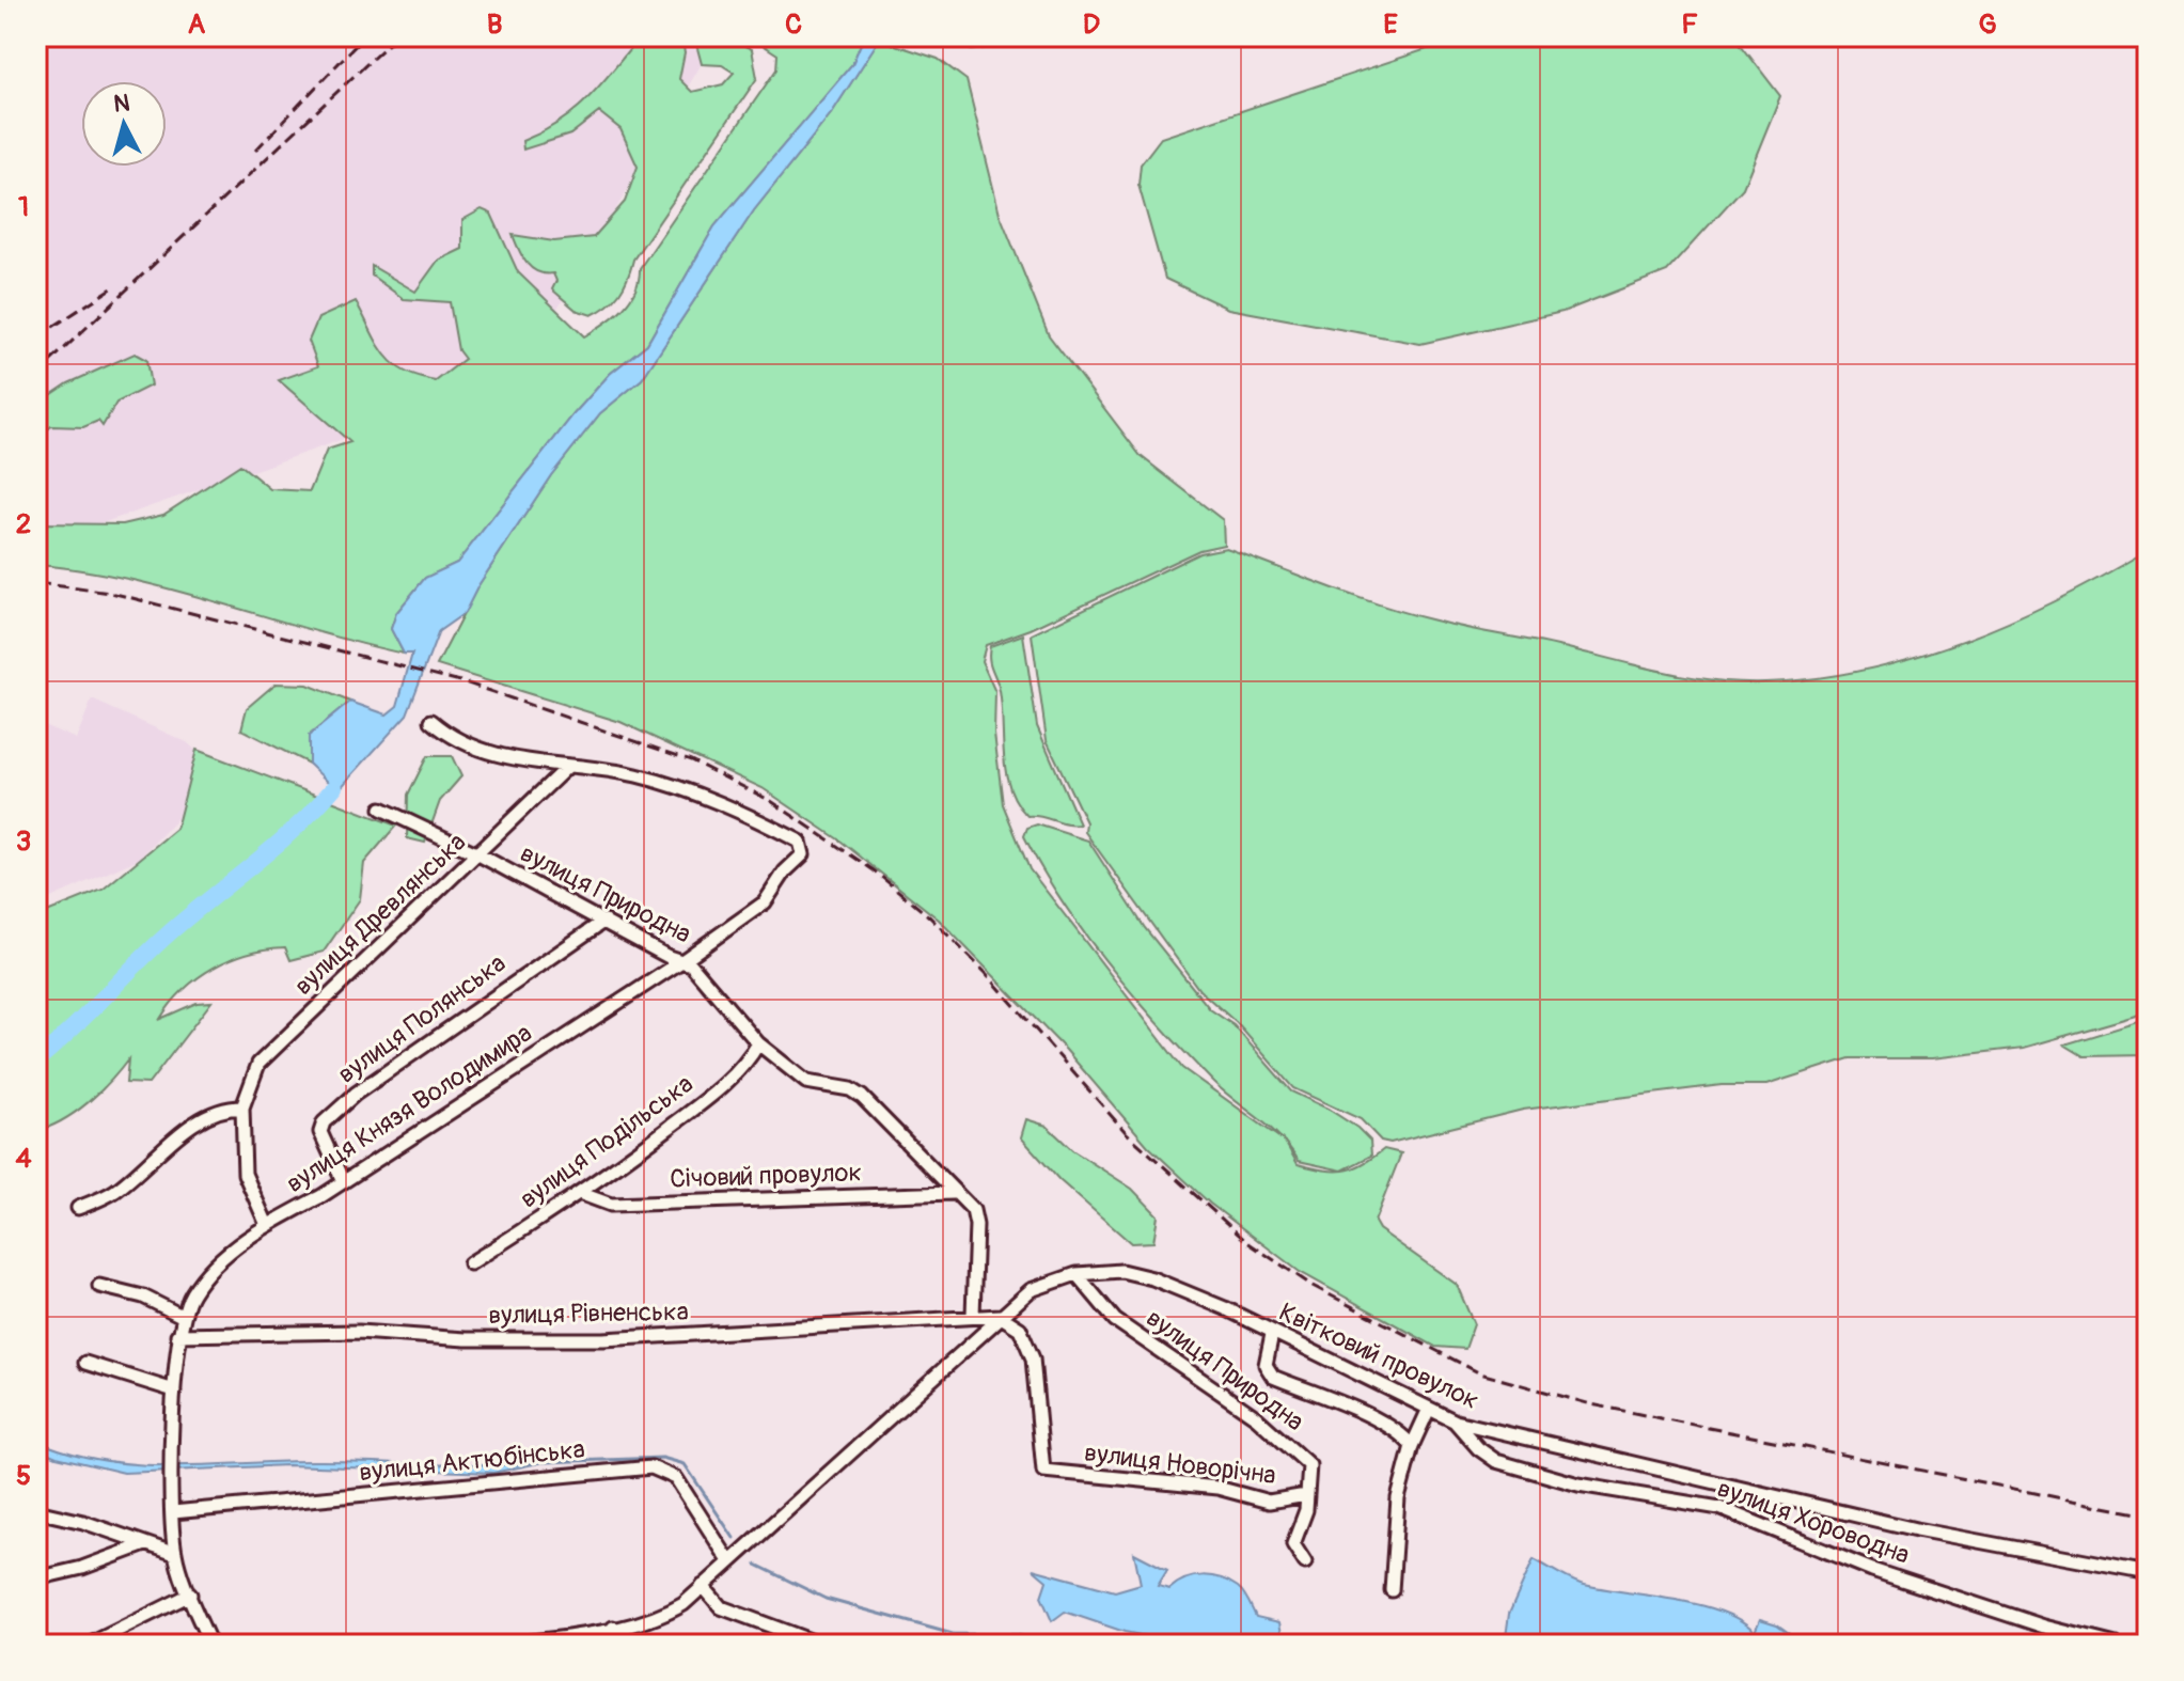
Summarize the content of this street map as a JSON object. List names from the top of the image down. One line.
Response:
{"streets":{"street":["вулиця Природна","вулиця Древлянська","вулиця Полянська","вулиця Князя Володимира","вулиця Подільська","Січовий провулок","вулиця Рівненська","Квітковий провулок","вулиця Актюбінська","вулиця Новорічна","вулиця Хороводна"]},"crossings":[["вулиця Природна","вулиця Древлянська"],["вулиця Природна","вулиця Полянська"],["вулиця Природна","вулиця Князя Володимира"],["вулиця Природна","вулиця Подільська"],["вулиця Природна","Січовий провулок"],["вулиця Природна","вулиця Рівненська"],["вулиця Природна","Квітковий провулок"],["вулиця Природна","вулиця Новорічна"],["вулиця Древлянська","вулиця Князя Володимира"],["вулиця Полянська","вулиця Князя Володимира"],["вулиця Князя Володимира","вулиця Рівненська"],["вулиця Князя Володимира","вулиця Актюбінська"],["вулиця Подільська","Січовий провулок"],["вулиця Рівненська","Квітковий провулок"],["вулиця Рівненська","вулиця Новорічна"],["Квітковий провулок","вулиця Актюбінська"],["Квітковий провулок","вулиця Новорічна"],["Квітковий провулок","вулиця Хороводна"]],"north":"top","grid":{"columns":["A","B","C","D","E","F","G"],"rows":["1","2","3","4","5"]}}
